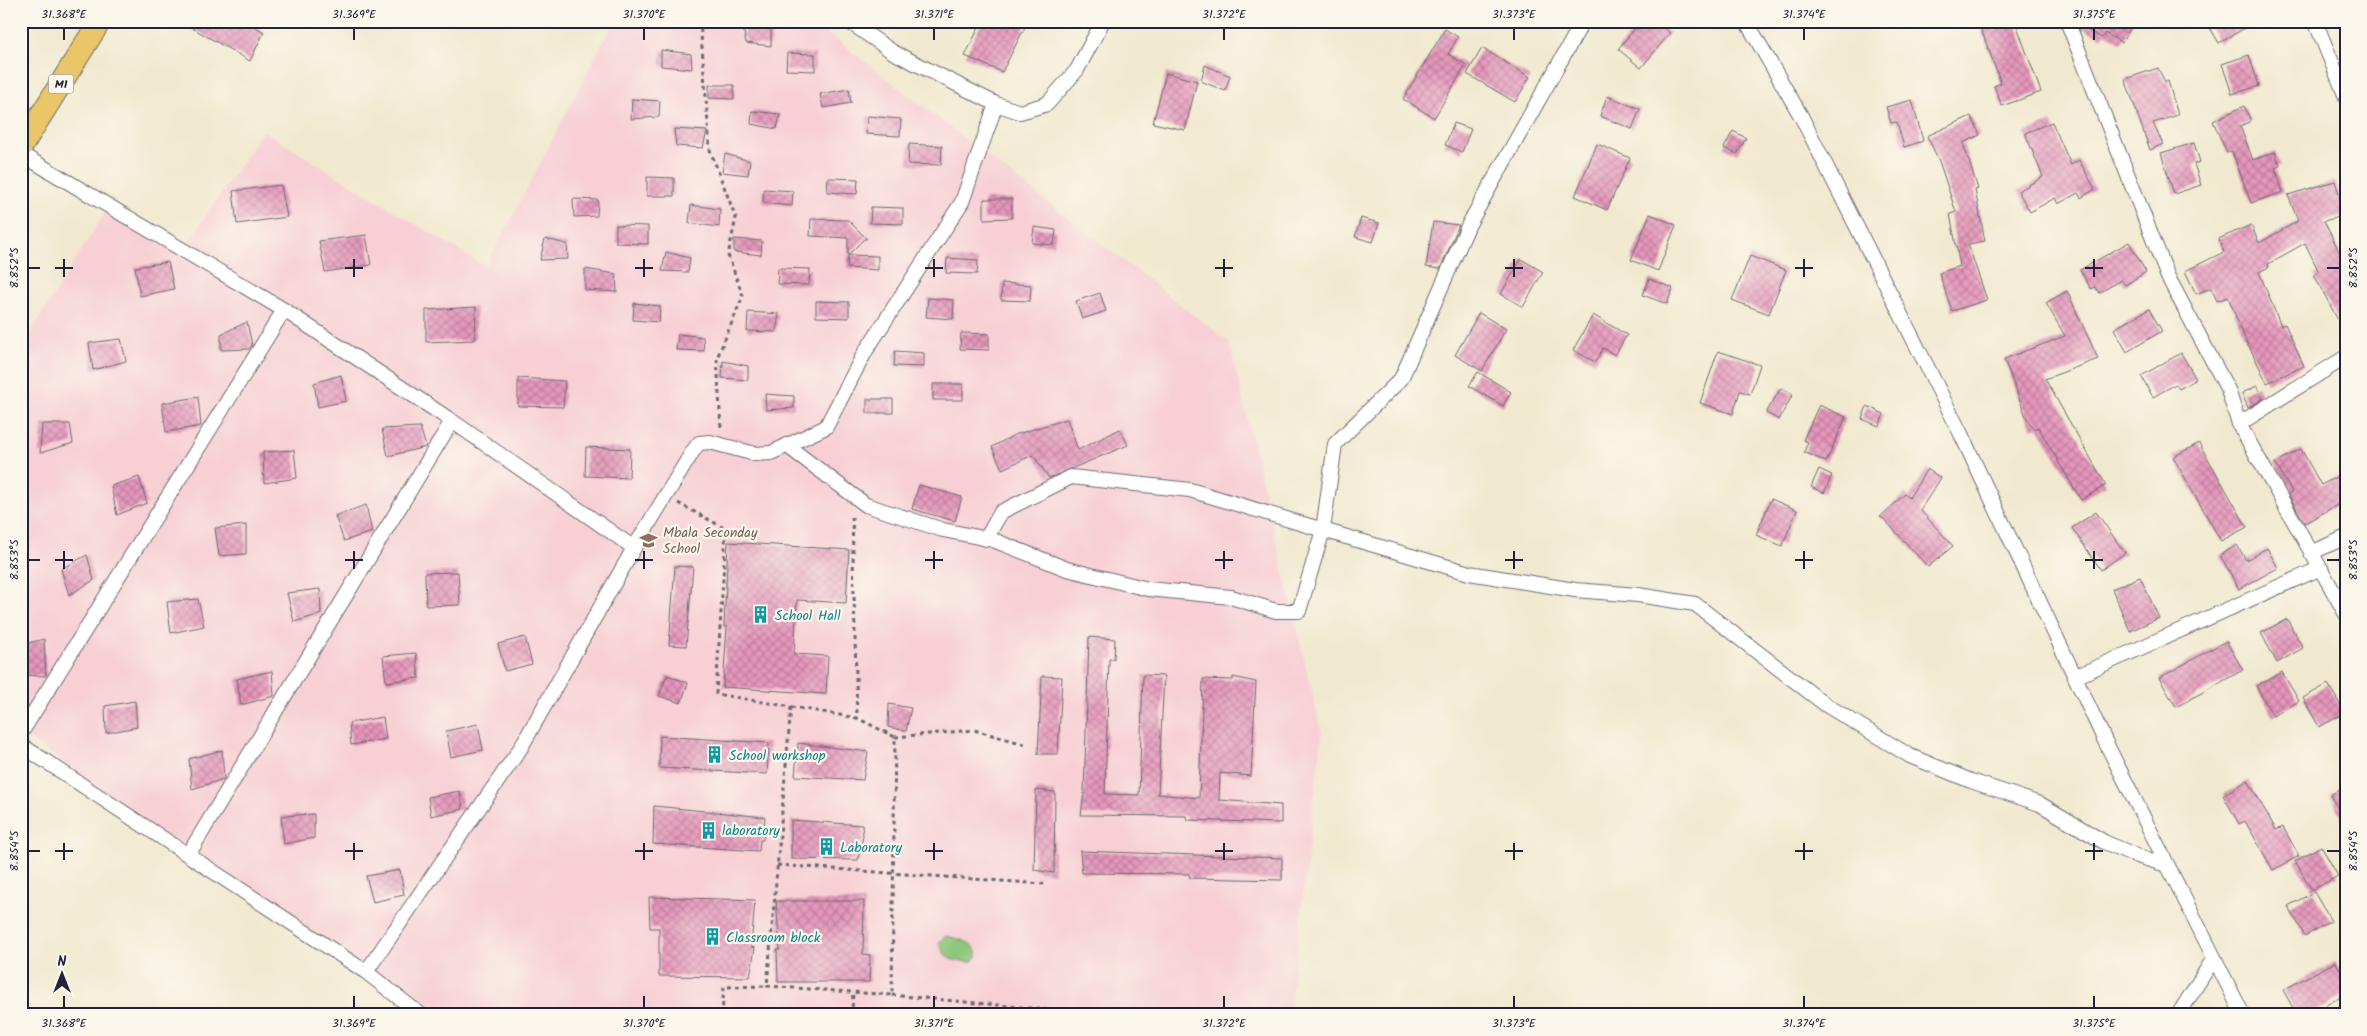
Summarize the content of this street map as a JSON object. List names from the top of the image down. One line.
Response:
{"streets":{"main road":["M1"]},"places":{"school or university":["Mbala Seconday School"],"building":["School Hall","School workshop","laboratory","Laboratory","Classroom block"]},"north":"top","coordinates":["31.368°E","31.369°E","31.370°E","31.371°E","31.372°E","31.373°E","31.374°E","31.375°E","8.852°S","8.853°S","8.854°S"]}
